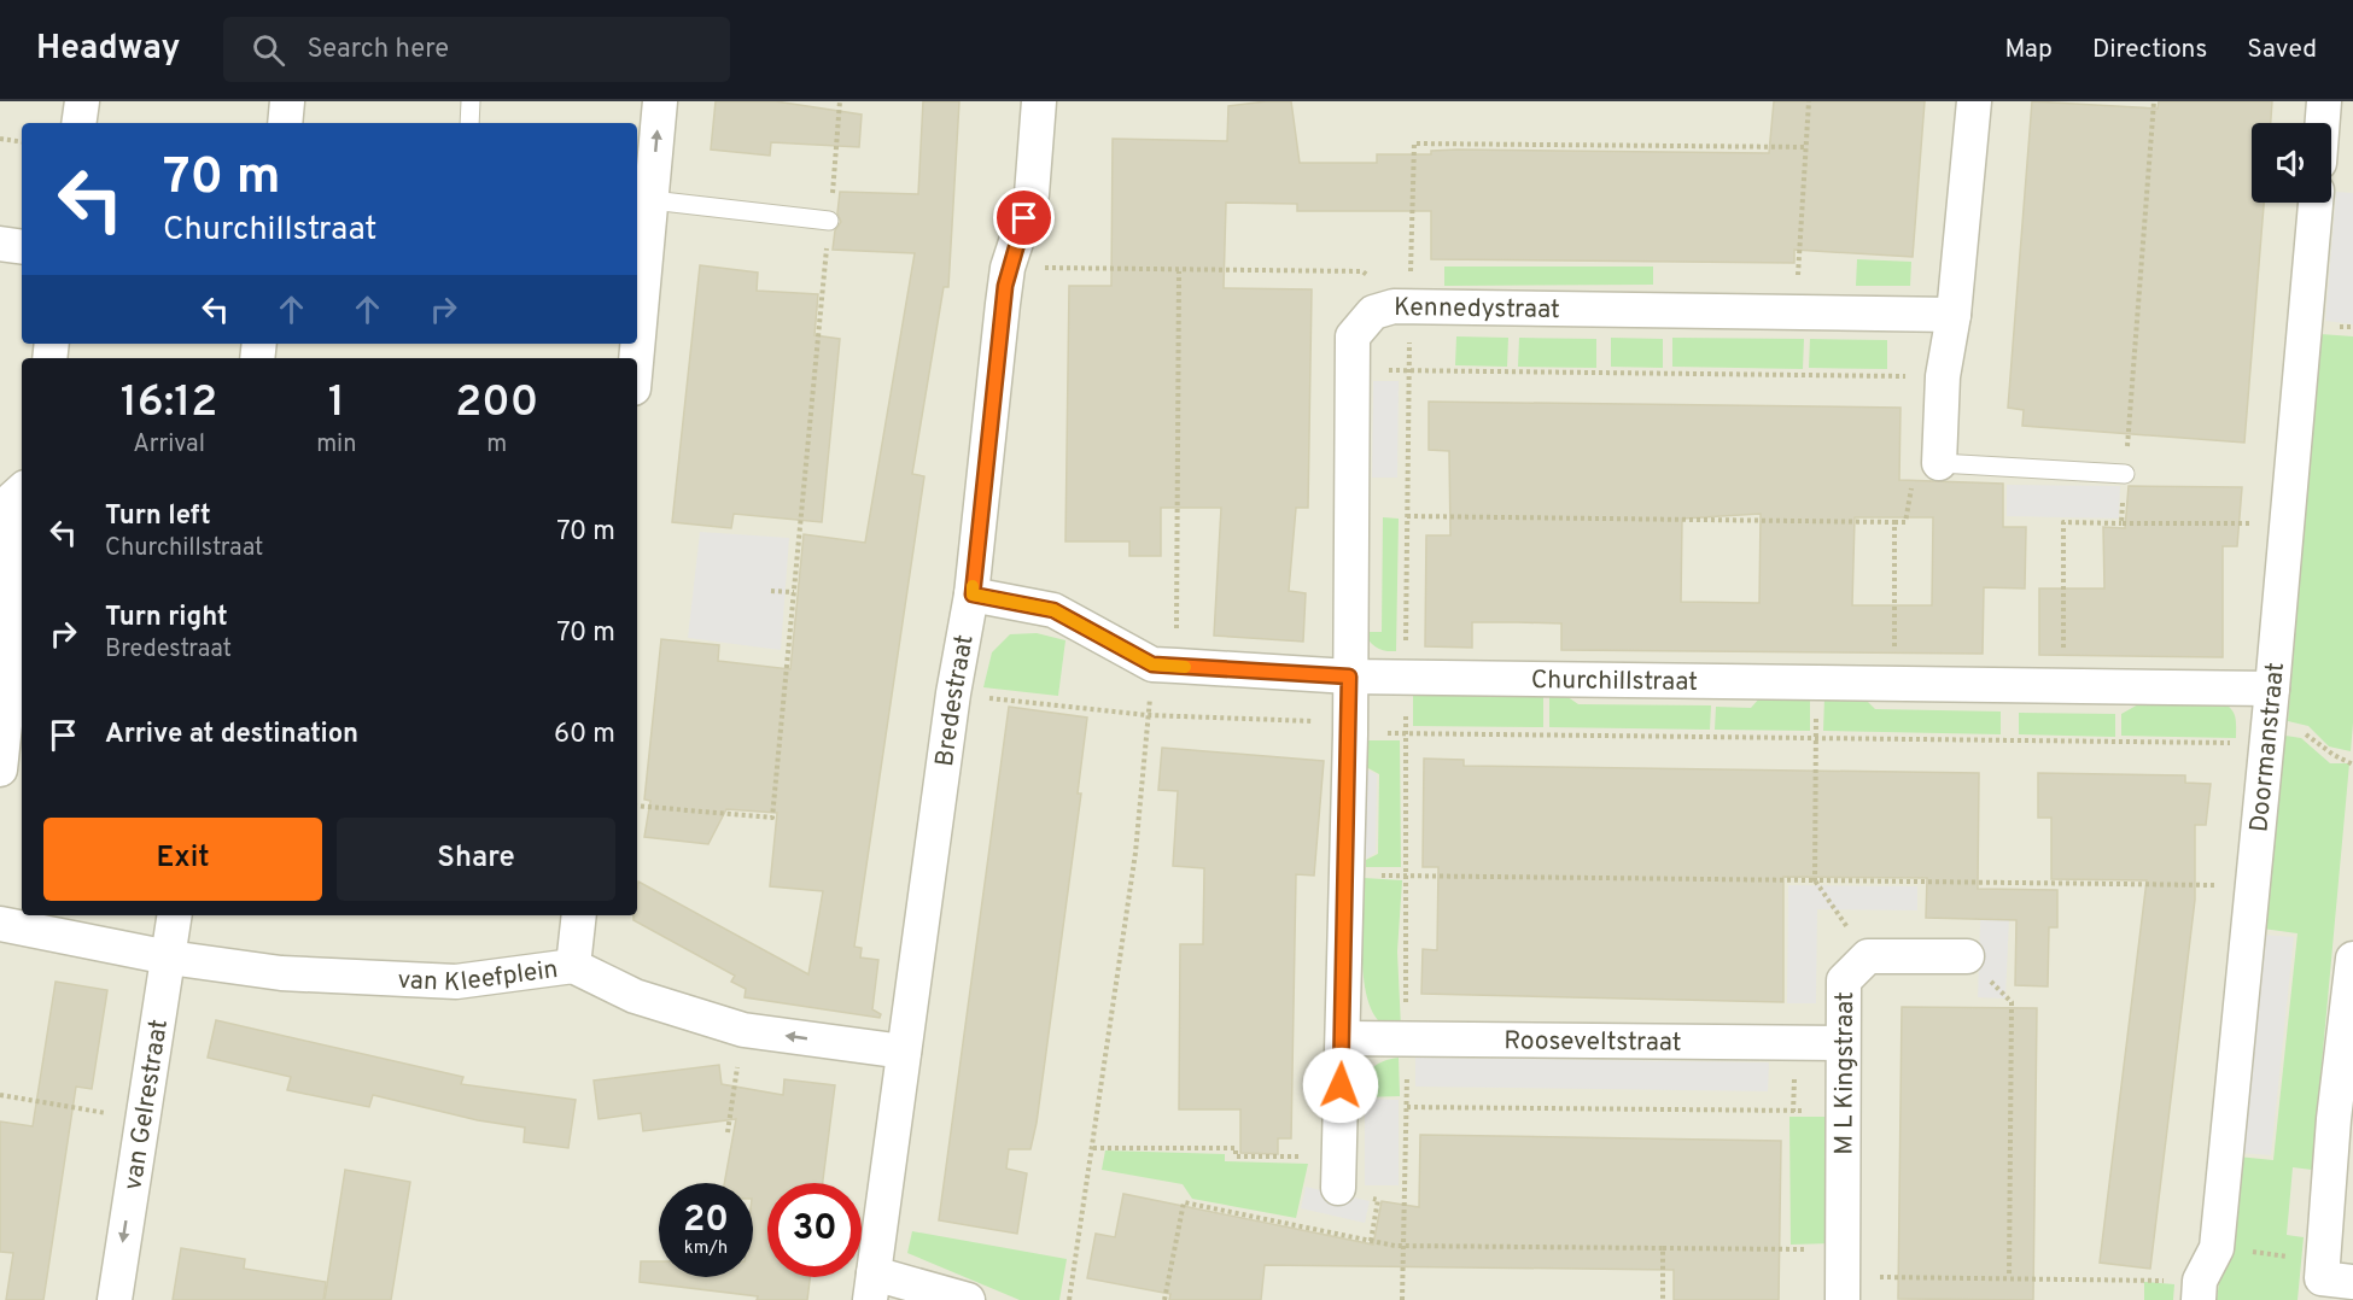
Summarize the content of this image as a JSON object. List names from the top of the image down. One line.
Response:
{"streets":{"street":["Kennedystraat","Churchillstraat","Bredestraat","Doormanstraat","van Kleefplein","Rooseveltstraat","M L Kingstraat","van Gelrestraat"]},"crossings":[["Kennedystraat","Churchillstraat"],["Churchillstraat","Bredestraat"],["Churchillstraat","Doormanstraat"],["Bredestraat","van Kleefplein"],["van Kleefplein","van Gelrestraat"],["Rooseveltstraat","M L Kingstraat"]],"one_way":["van Gelrestraat"],"page":{"header":"Headway","search":"Search here","nav":["Map","Directions","Saved"],"turn":["70 m","Churchillstraat"],"eta":["16:12","Arrival","1","min","200","m"],"list":[{"name":"Turn left","note":"Churchillstraat","value":"70 m"},{"name":"Turn right","note":"Bredestraat","value":"70 m"},{"name":"Arrive at destination","value":"60 m"}],"buttons":["Exit","Share"],"speed":"20 km/h","limit":"30"}}
